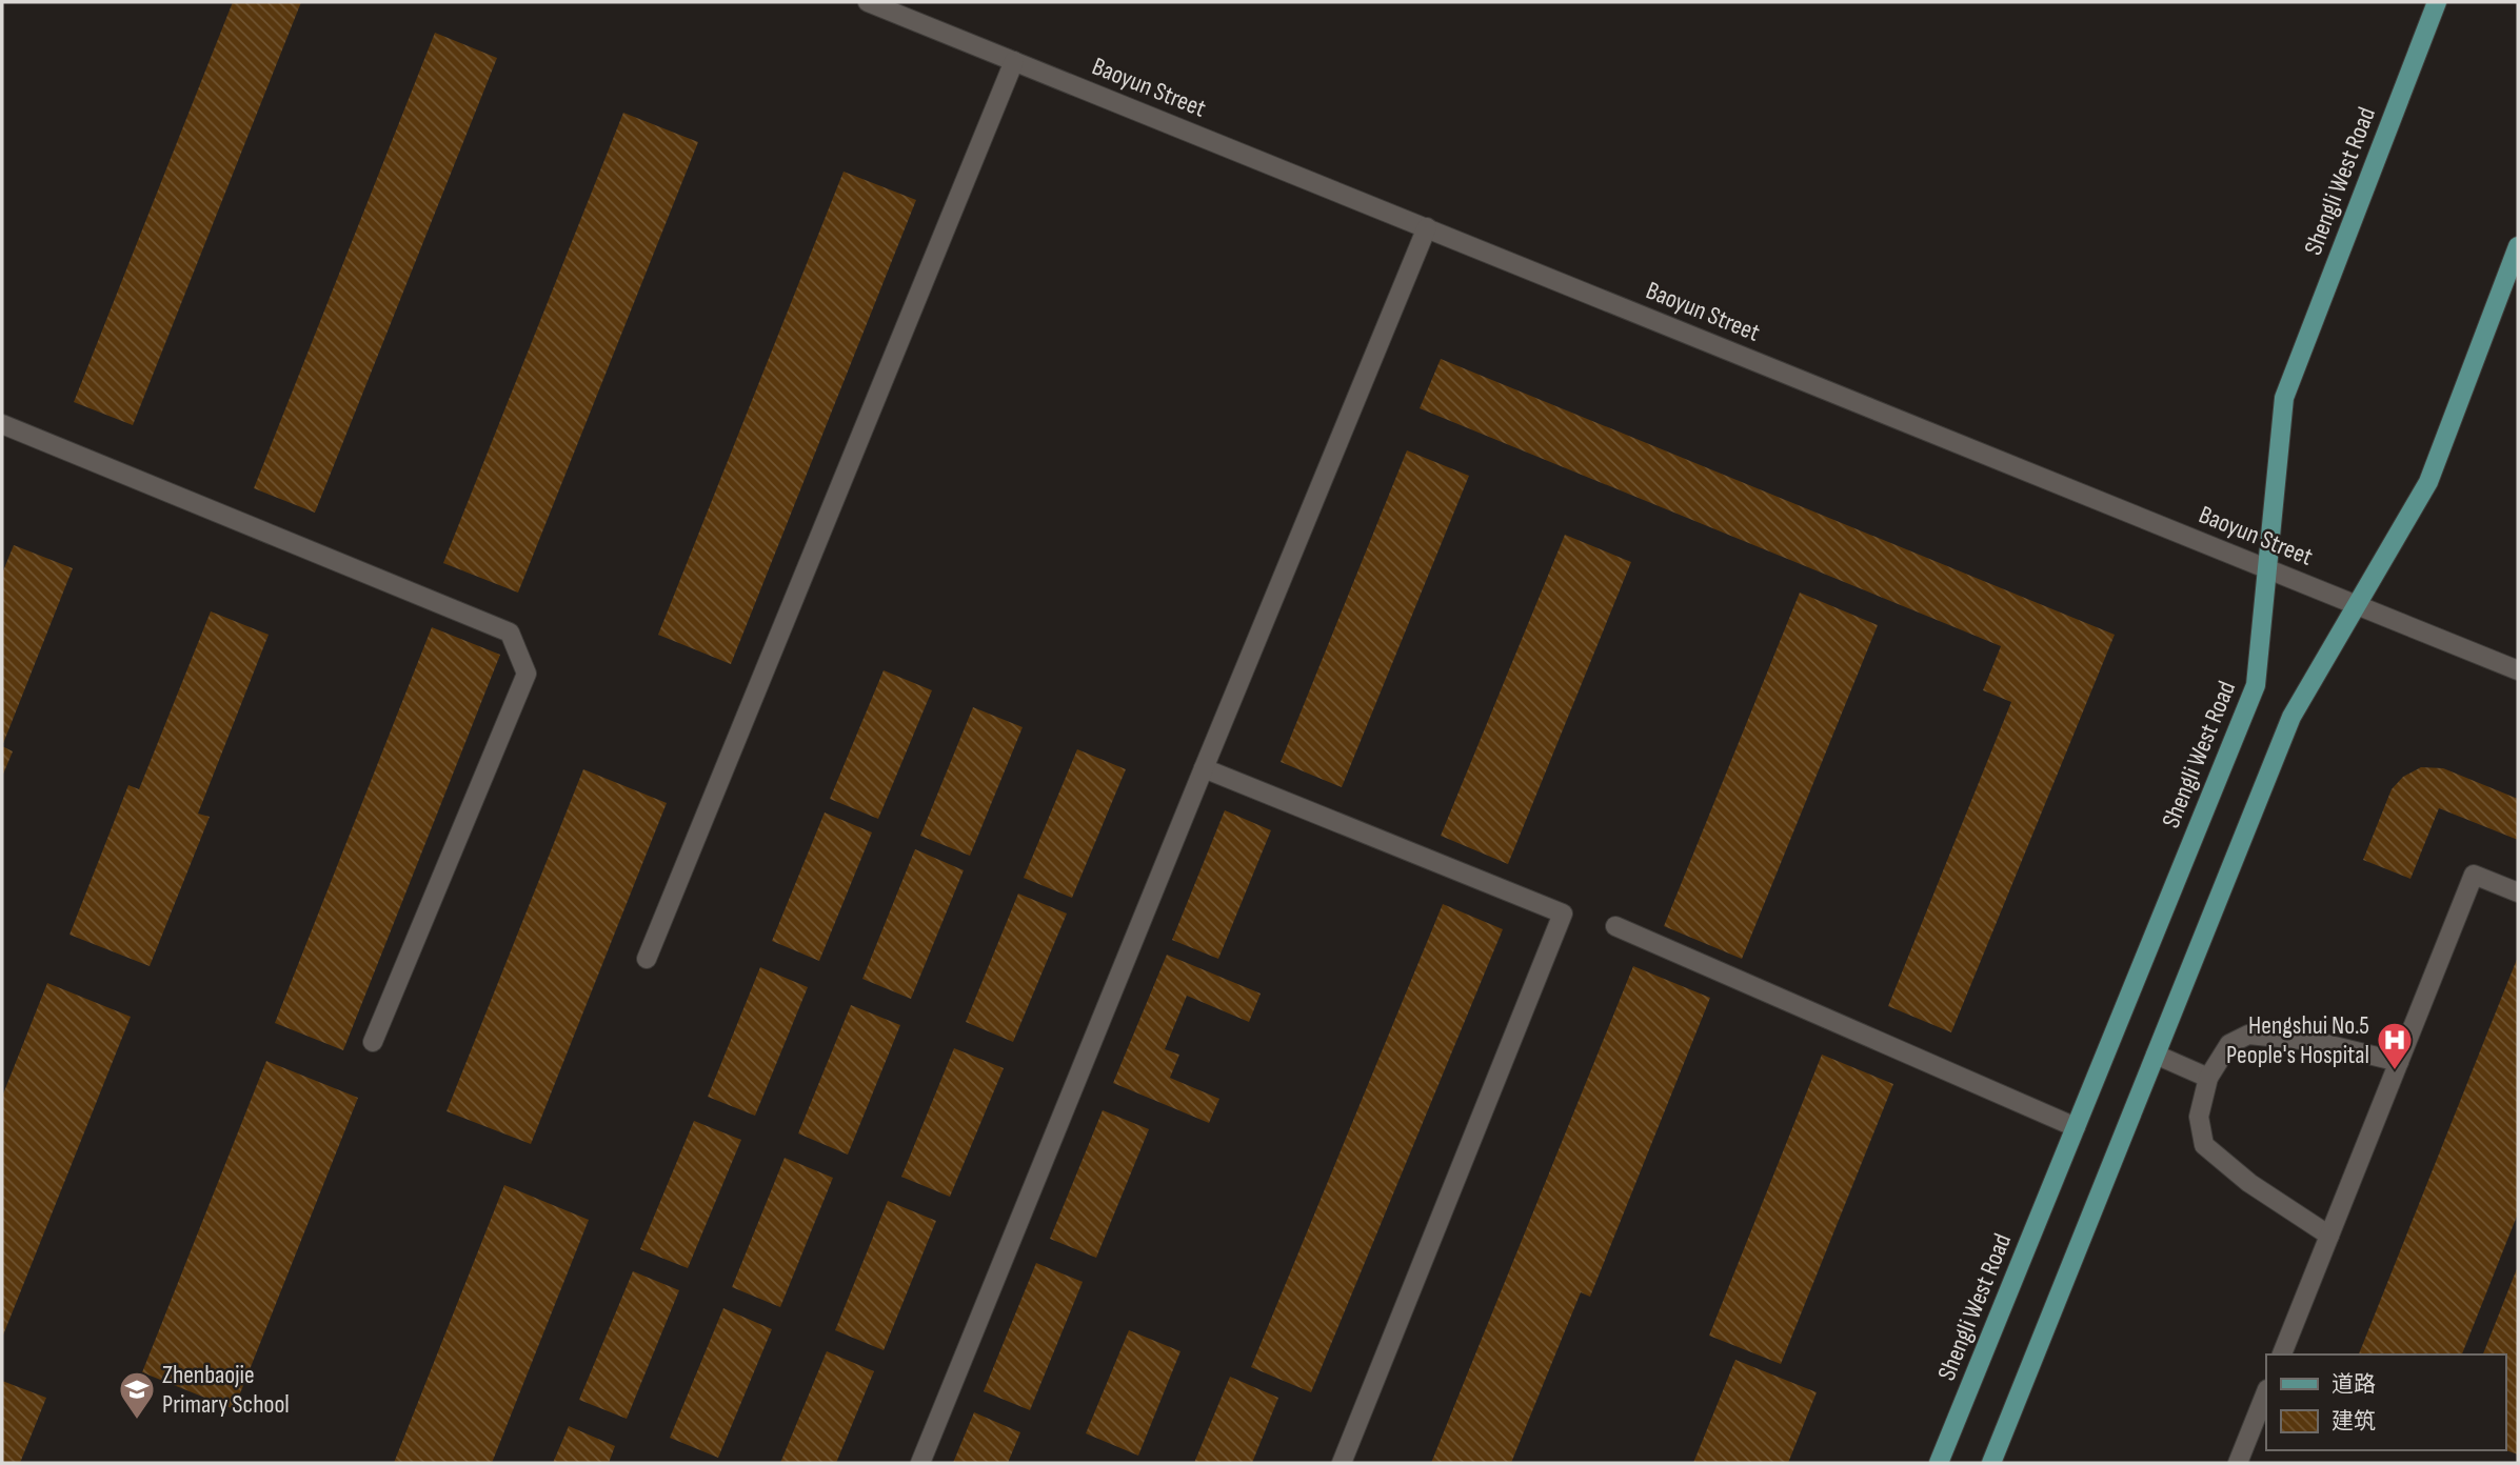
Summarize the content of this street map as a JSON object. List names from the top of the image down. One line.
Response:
{"streets":{"main road":["Shengli West Road"],"street":["Baoyun Street"]},"crossings":[["Baoyun Street","Shengli West Road"]],"places":{"hospital":["Hengshui No.5 People's Hospital"],"school or university":["Zhenbaojie Primary School"]},"legend":["道路","建筑"]}
